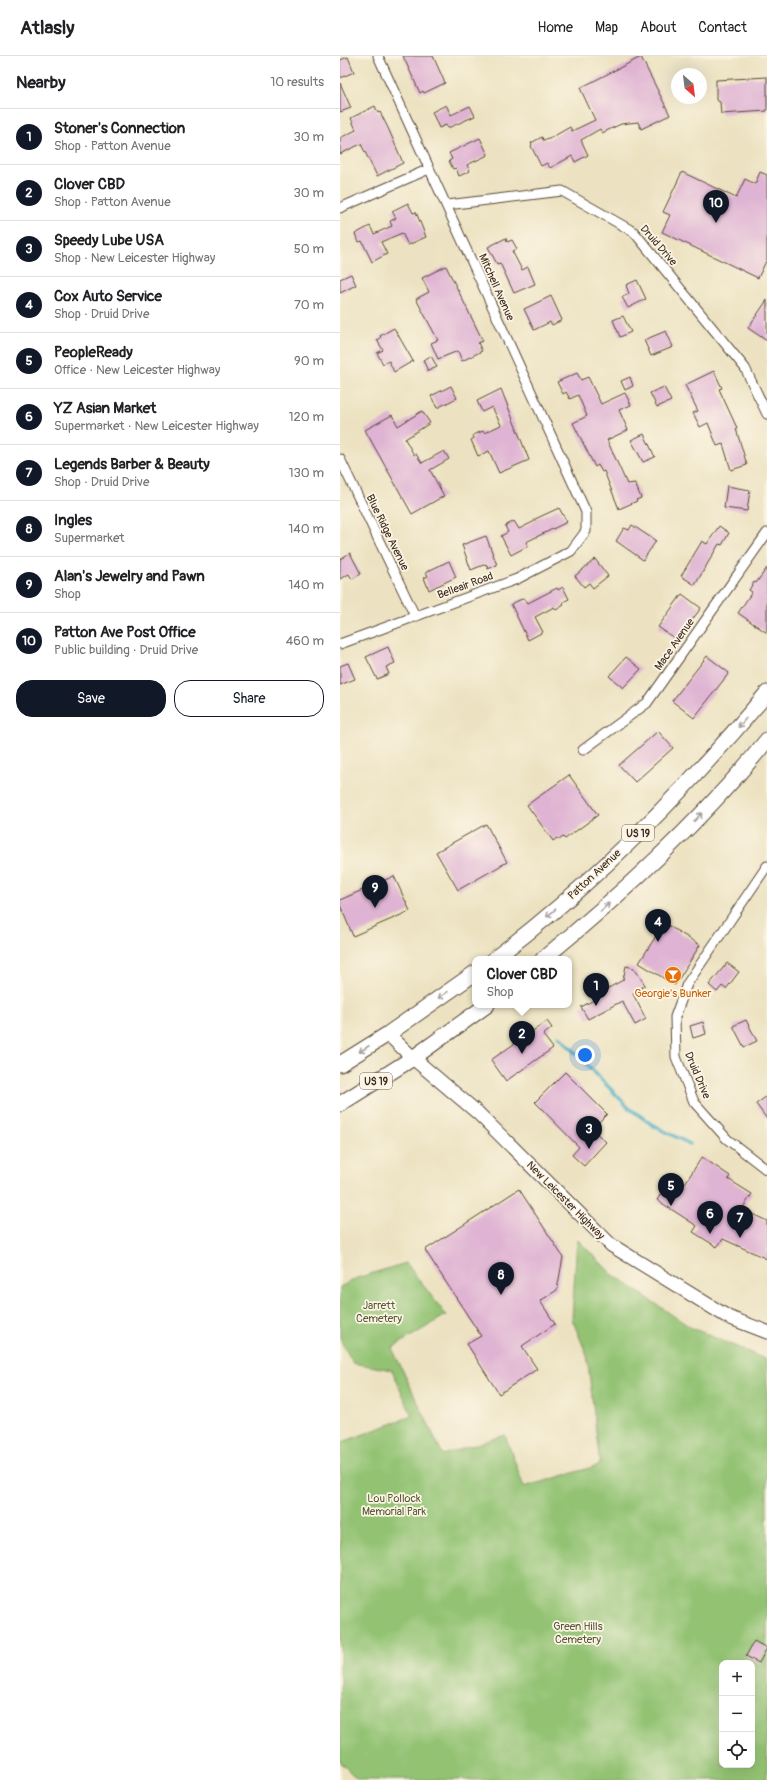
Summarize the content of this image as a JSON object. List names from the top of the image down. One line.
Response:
{"streets":{"main road":["US 19","Patton Avenue","New Leicester Highway"],"street":["Druid Drive","Mitchell Avenue","Blue Ridge Avenue","Belleair Road","Mace Avenue"]},"crossings":[["Druid Drive","Mitchell Avenue"],["Mitchell Avenue","Belleair Road"],["Blue Ridge Avenue","Belleair Road"],["US 19","New Leicester Highway"]],"parks":["Jarrett Cemetery","Lou Pollock Memorial Park","Green Hills Cemetery"],"places":{"bar":["Georgie's Bunker"]},"north":"bottom right","page":{"header":"Atlasly","nav":["Home","Map","About","Contact"],"heading":["Nearby","10 results"],"list":[{"mark":"1","name":"Stoner's Connection","note":"Shop · Patton Avenue","value":"30 m"},{"mark":"2","name":"Clover CBD","note":"Shop · Patton Avenue","value":"30 m"},{"mark":"3","name":"Speedy Lube USA","note":"Shop · New Leicester Highway","value":"50 m"},{"mark":"4","name":"Cox Auto Service","note":"Shop · Druid Drive","value":"70 m"},{"mark":"5","name":"PeopleReady","note":"Office · New Leicester Highway","value":"90 m"},{"mark":"6","name":"YZ Asian Market","note":"Supermarket · New Leicester Highway","value":"120 m"},{"mark":"7","name":"Legends Barber & Beauty","note":"Shop · Druid Drive","value":"130 m"},{"mark":"8","name":"Ingles","note":"Supermarket","value":"140 m"},{"mark":"9","name":"Alan's Jewelry and Pawn","note":"Shop","value":"140 m"},{"mark":"10","name":"Patton Ave Post Office","note":"Public building · Druid Drive","value":"460 m"}],"pins":["10","9","4","1","2","3","5","6","7","8"],"buttons":["Save","Share"],"popup":["Clover CBD","Shop"],"map_buttons":["+","−"]}}
